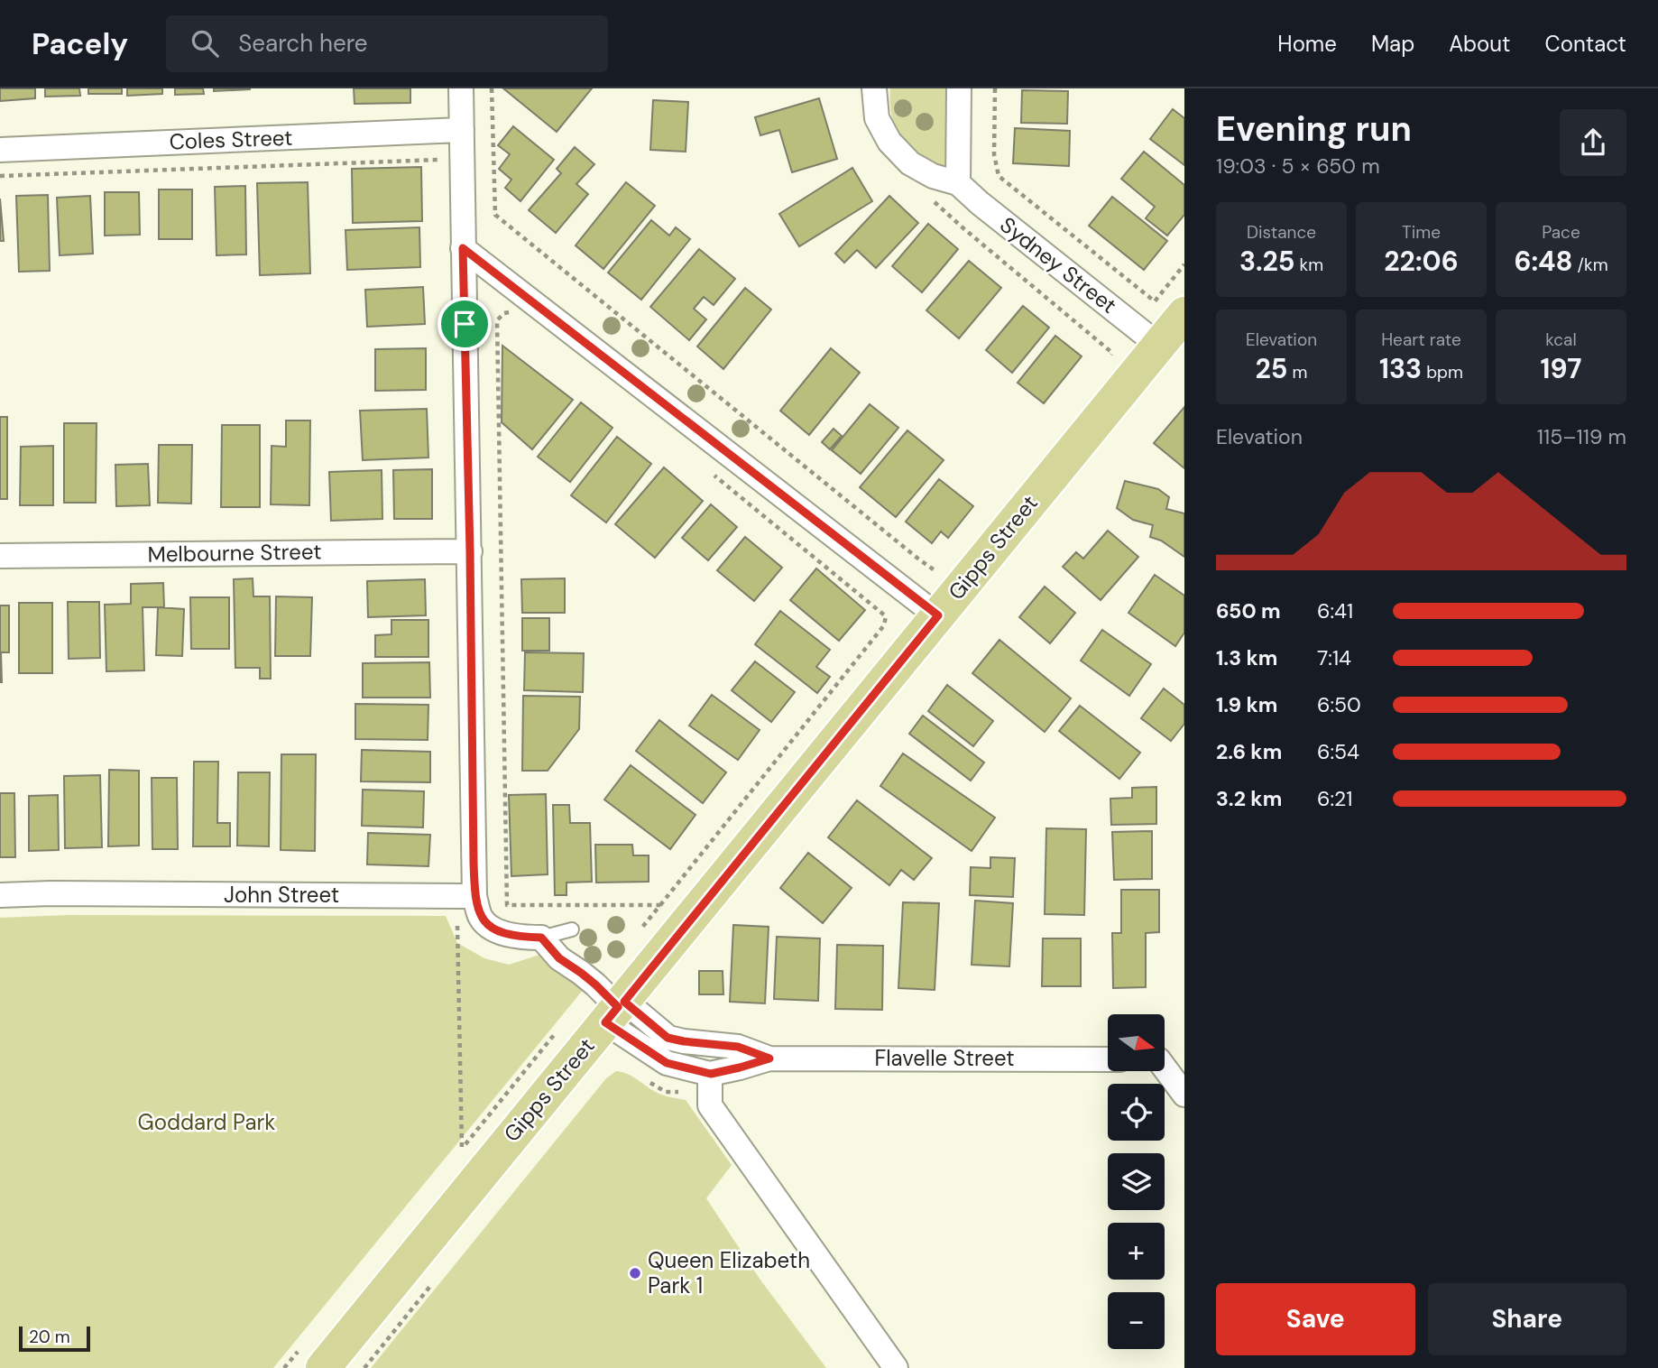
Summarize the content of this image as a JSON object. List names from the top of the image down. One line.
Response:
{"streets":{"main road":["Gipps Street"],"street":["Coles Street","Sydney Street","Melbourne Street","John Street","Flavelle Street"]},"crossings":[["Sydney Street","Gipps Street"],["Gipps Street","Flavelle Street"]],"parks":["Goddard Park"],"places":["Queen Elizabeth Park 1"],"scale_bar":"20 m","north":"right","page":{"header":"Pacely","search":"Search here","nav":["Home","Map","About","Contact"],"heading":["Evening run","19:03 · 5 × 650 m"],"stats":[["Distance","3.25 km"],["Time","22:06"],["Pace","6:48 /km"],["Elevation","25 m"],["Heart rate","133 bpm"],["kcal","197"]],"chart":["Elevation","115–119 m"],"list":[{"name":"650 m","note":"6:41"},{"name":"1.3 km","note":"7:14"},{"name":"1.9 km","note":"6:50"},{"name":"2.6 km","note":"6:54"},{"name":"3.2 km","note":"6:21"}],"map_buttons":["+","−"],"buttons":["Save","Share"],"scale":"20 m"}}
